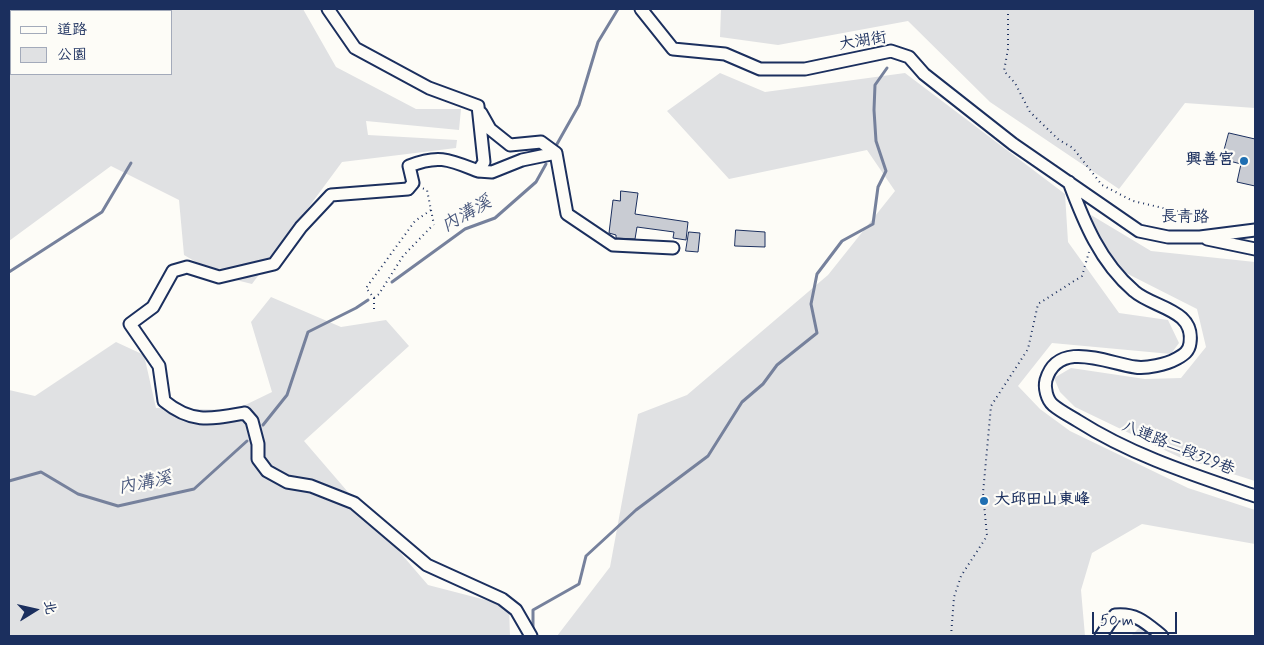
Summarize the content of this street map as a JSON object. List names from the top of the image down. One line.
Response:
{"streets":{"street":["大湖街","長青路","八連路二段329巷"]},"crossings":[["大湖街","長青路"],["大湖街","八連路二段329巷"],["長青路","八連路二段329巷"]],"water":["內溝溪"],"places":["興善宮","大邱田山東峰"],"legend":["道路","公園"],"scale_bar":"50 m","north":"right"}
